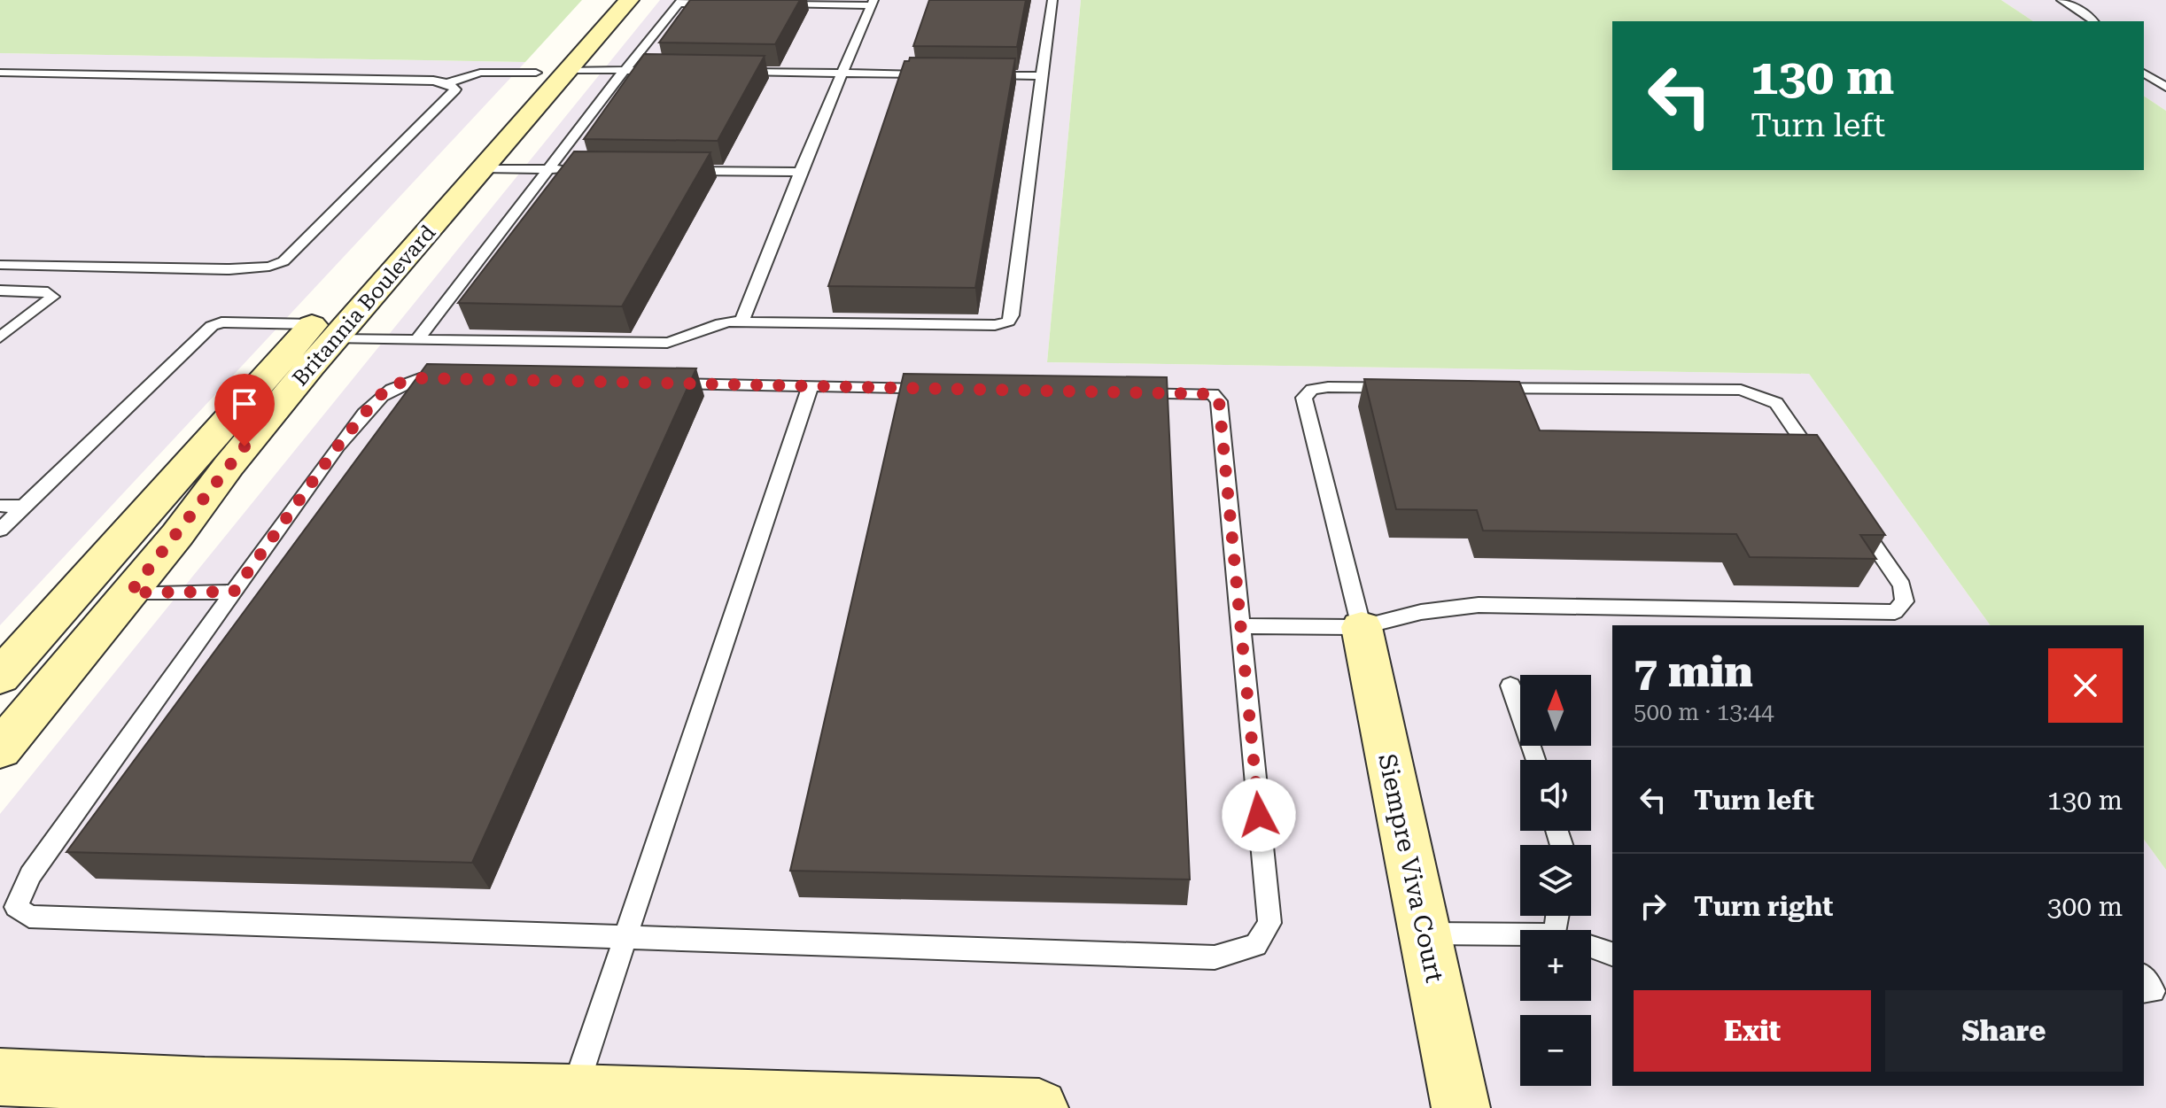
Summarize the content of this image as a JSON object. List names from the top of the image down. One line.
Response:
{"streets":{"main road":["Britannia Boulevard","Siempre Viva Court"]},"north":"top","page":{"turn":["130 m","Turn left"],"heading":["7 min","500 m · 13:44"],"map_buttons":["+","−"],"list":[{"name":"Turn left","value":"130 m"},{"name":"Turn right","value":"300 m"}],"buttons":["Exit","Share"]}}
